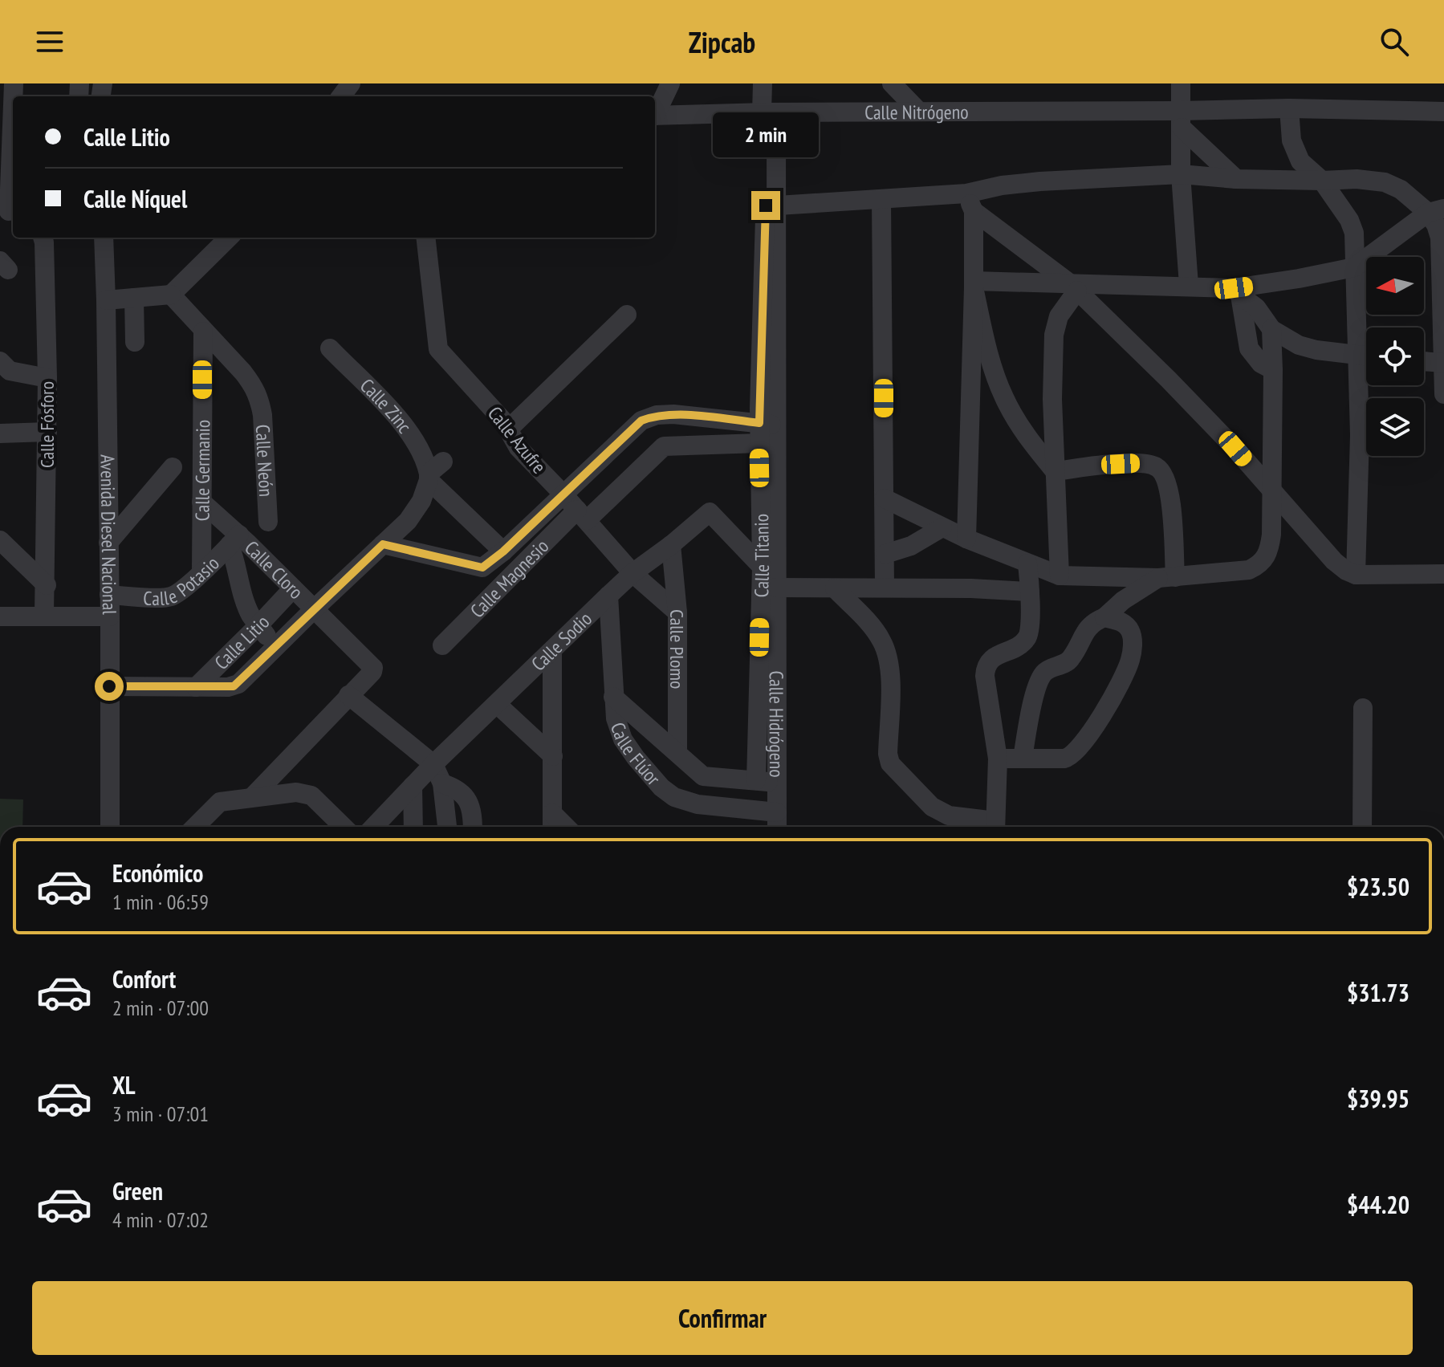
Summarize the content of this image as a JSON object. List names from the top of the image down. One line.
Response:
{"streets":{"street":["Calle Nitrógeno","Calle Zinc","Calle Fósforo","Calle Azufre","Calle Neón","Calle Germanio","Avenida Diesel Nacional","Calle Titanio","Calle Cloro","Calle Potasio","Calle Magnesio","Calle Litio","Calle Sodio","Calle Plomo","Calle Hidrógeno","Calle Flúor"]},"crossings":[["Calle Nitrógeno","Calle Hidrógeno"],["Calle Azufre","Calle Magnesio"],["Calle Azufre","Calle Sodio"],["Calle Azufre","Calle Plomo"],["Calle Neón","Calle Germanio"],["Calle Germanio","Calle Cloro"],["Calle Germanio","Calle Potasio"],["Avenida Diesel Nacional","Calle Potasio"],["Calle Titanio","Calle Magnesio"],["Calle Titanio","Calle Sodio"],["Calle Titanio","Calle Hidrógeno"],["Calle Cloro","Calle Potasio"],["Calle Cloro","Calle Litio"],["Calle Sodio","Calle Plomo"],["Calle Sodio","Calle Flúor"],["Calle Hidrógeno","Calle Flúor"]],"north":"left","page":{"header":"Zipcab","banner":["Calle Litio","Calle Níquel"],"bubble":"2 min","list":[{"name":"Económico","note":"1 min · 06:59","value":"$23.50"},{"name":"Confort","note":"2 min · 07:00","value":"$31.73"},{"name":"XL","note":"3 min · 07:01","value":"$39.95"},{"name":"Green","note":"4 min · 07:02","value":"$44.20"}],"buttons":"Confirmar"}}
